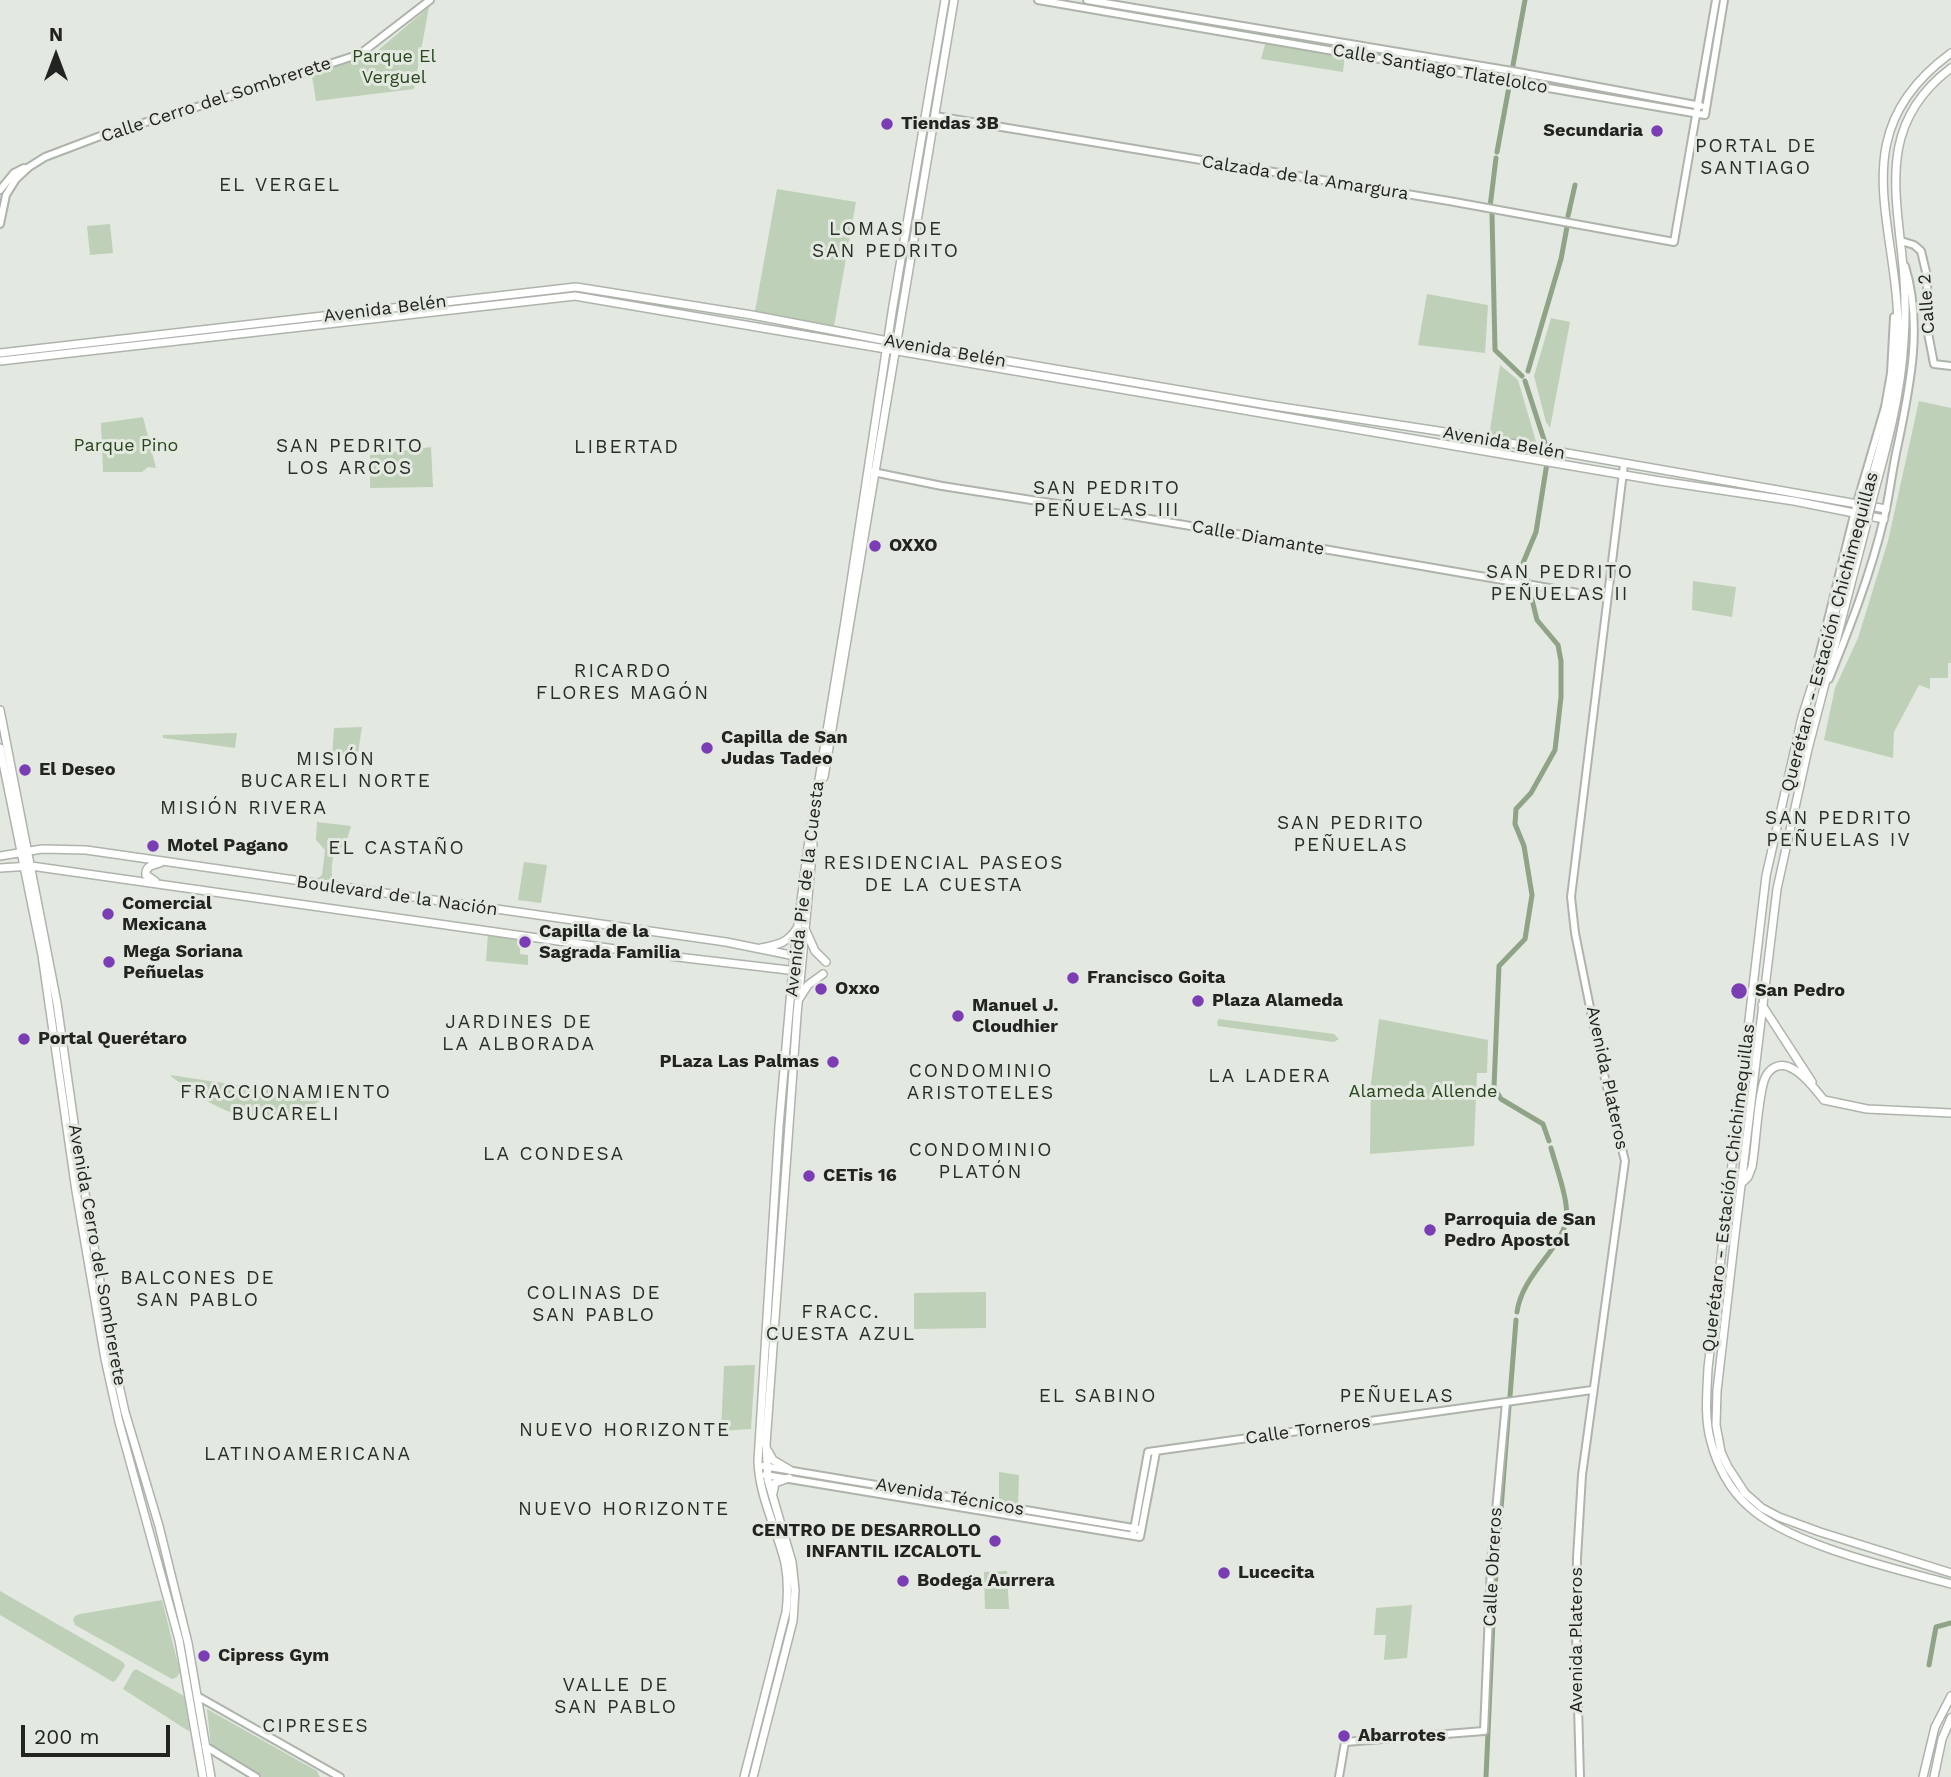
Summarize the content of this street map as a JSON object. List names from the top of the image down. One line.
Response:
{"streets":{"main road":["Avenida Belén","Querétaro - Estación Chichimequillas","Avenida Pie de la Cuesta","Boulevard de la Nación","Avenida Cerro del Sombrerete"],"street":["Calle Santiago Tlatelolco","Calle Cerro del Sombrerete","Calzada de la Amargura","Calle 2","Calle Diamante","Avenida Plateros","Calle Torneros","Avenida Técnicos","Calle Obreros"]},"crossings":[["Calle Santiago Tlatelolco","Calzada de la Amargura"],["Calzada de la Amargura","Avenida Pie de la Cuesta"],["Calle 2","Querétaro - Estación Chichimequillas"],["Avenida Belén","Avenida Pie de la Cuesta"],["Avenida Belén","Avenida Plateros"],["Calle Diamante","Avenida Pie de la Cuesta"],["Calle Diamante","Avenida Plateros"],["Avenida Pie de la Cuesta","Boulevard de la Nación"],["Avenida Pie de la Cuesta","Avenida Técnicos"],["Boulevard de la Nación","Avenida Cerro del Sombrerete"],["Avenida Plateros","Calle Torneros"],["Calle Torneros","Avenida Técnicos"],["Calle Torneros","Calle Obreros"]],"districts":["PORTAL DE SANTIAGO","EL VERGEL","LOMAS DE SAN PEDRITO","SAN PEDRITO LOS ARCOS","LIBERTAD","SAN PEDRITO PEÑUELAS III","SAN PEDRITO PEÑUELAS II","RICARDO FLORES MAGÓN","MISIÓN BUCARELI NORTE","MISIÓN RIVERA","SAN PEDRITO PEÑUELAS IV","SAN PEDRITO PEÑUELAS","EL CASTAÑO","RESIDENCIAL PASEOS DE LA CUESTA","JARDINES DE LA ALBORADA","CONDOMINIO ARISTOTELES","LA LADERA","FRACCIONAMIENTO BUCARELI","CONDOMINIO PLATÓN","LA CONDESA","BALCONES DE SAN PABLO","COLINAS DE SAN PABLO","FRACC. CUESTA AZUL","EL SABINO","PEÑUELAS","NUEVO HORIZONTE","LATINOAMERICANA","NUEVO HORIZONTE","VALLE DE SAN PABLO","CIPRESES"],"parks":["Parque El Verguel","Parque Pino","Alameda Allende"],"places":["Tiendas 3B","Secundaria","OXXO","Capilla de San Judas Tadeo","El Deseo","Motel Pagano","Comercial Mexicana","Capilla de la Sagrada Familia","Mega Soriana Peñuelas","Francisco Goita","Oxxo","San Pedro","Plaza Alameda","Manuel J. Cloudhier","Portal Querétaro","PLaza Las Palmas","CETis 16","Parroquia de San Pedro Apostol","CENTRO DE DESARROLLO INFANTIL IZCALOTL","Lucecita","Bodega Aurrera","Cipress Gym","Abarrotes"],"scale_bar":"200 m","north":"top"}
